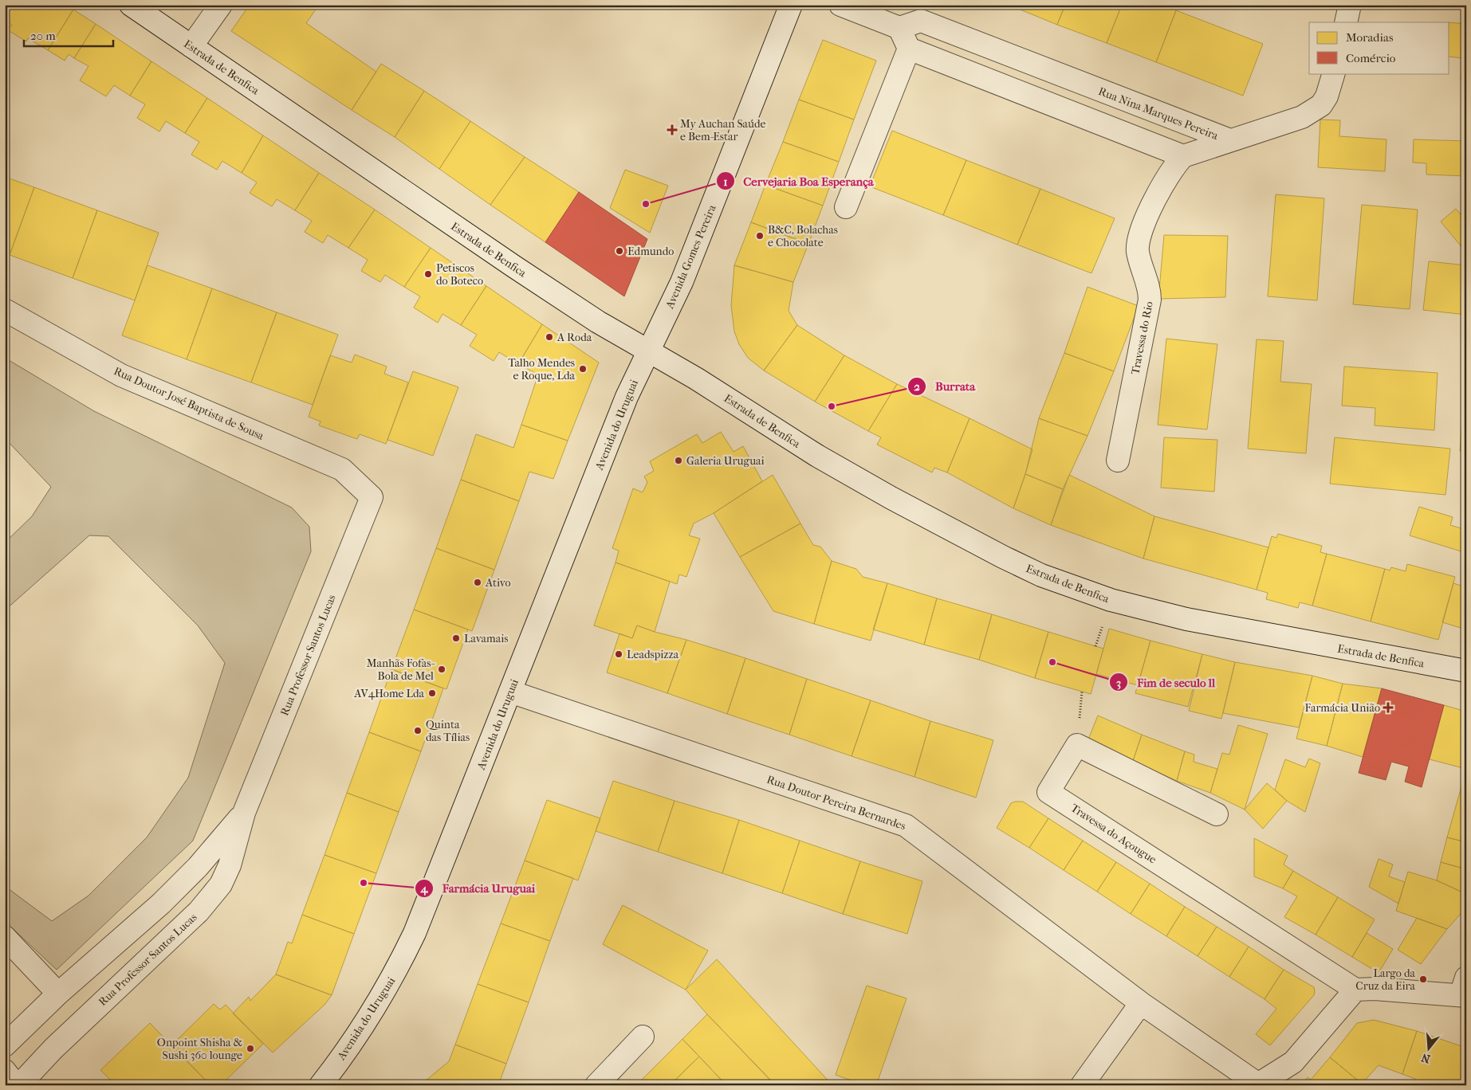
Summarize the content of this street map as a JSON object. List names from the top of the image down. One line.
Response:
{"streets":{"street":["Estrada de Benfica","Rua Nina Marques Pereira","Avenida Gomes Pereira","Travessa do Rio","Rua Doutor José Baptista de Sousa","Avenida do Uruguai","Rua Professor Santos Lucas","Rua Doutor Pereira Bernardes","Travessa do Açougue"]},"crossings":[["Estrada de Benfica","Avenida Gomes Pereira"],["Estrada de Benfica","Avenida do Uruguai"],["Rua Nina Marques Pereira","Travessa do Rio"],["Avenida Gomes Pereira","Avenida do Uruguai"],["Rua Doutor José Baptista de Sousa","Rua Professor Santos Lucas"],["Avenida do Uruguai","Rua Doutor Pereira Bernardes"]],"places":{"health":["My Auchan Saúde e Bem-Estar","Farmácia União"],"other":["Cervejaria Boa Esperança","B&C, Bolachas e Chocolate","Edmundo","Petiscos do Boteco","A Roda","Talho Mendes e Roque, Lda","Burrata","Galeria Uruguai","Ativo","Lavamais","Leadspizza","Fim de seculo ll","Manhãs Fofas- Bola de Mel","AV4Home Lda","Quinta das Tílias","Farmácia Uruguai","Largo da Cruz da Eira","Onpoint Shisha & Sushi 360 lounge"]},"legend":["Moradias","Comércio"],"scale_bar":"20 m","north":"bottom"}
